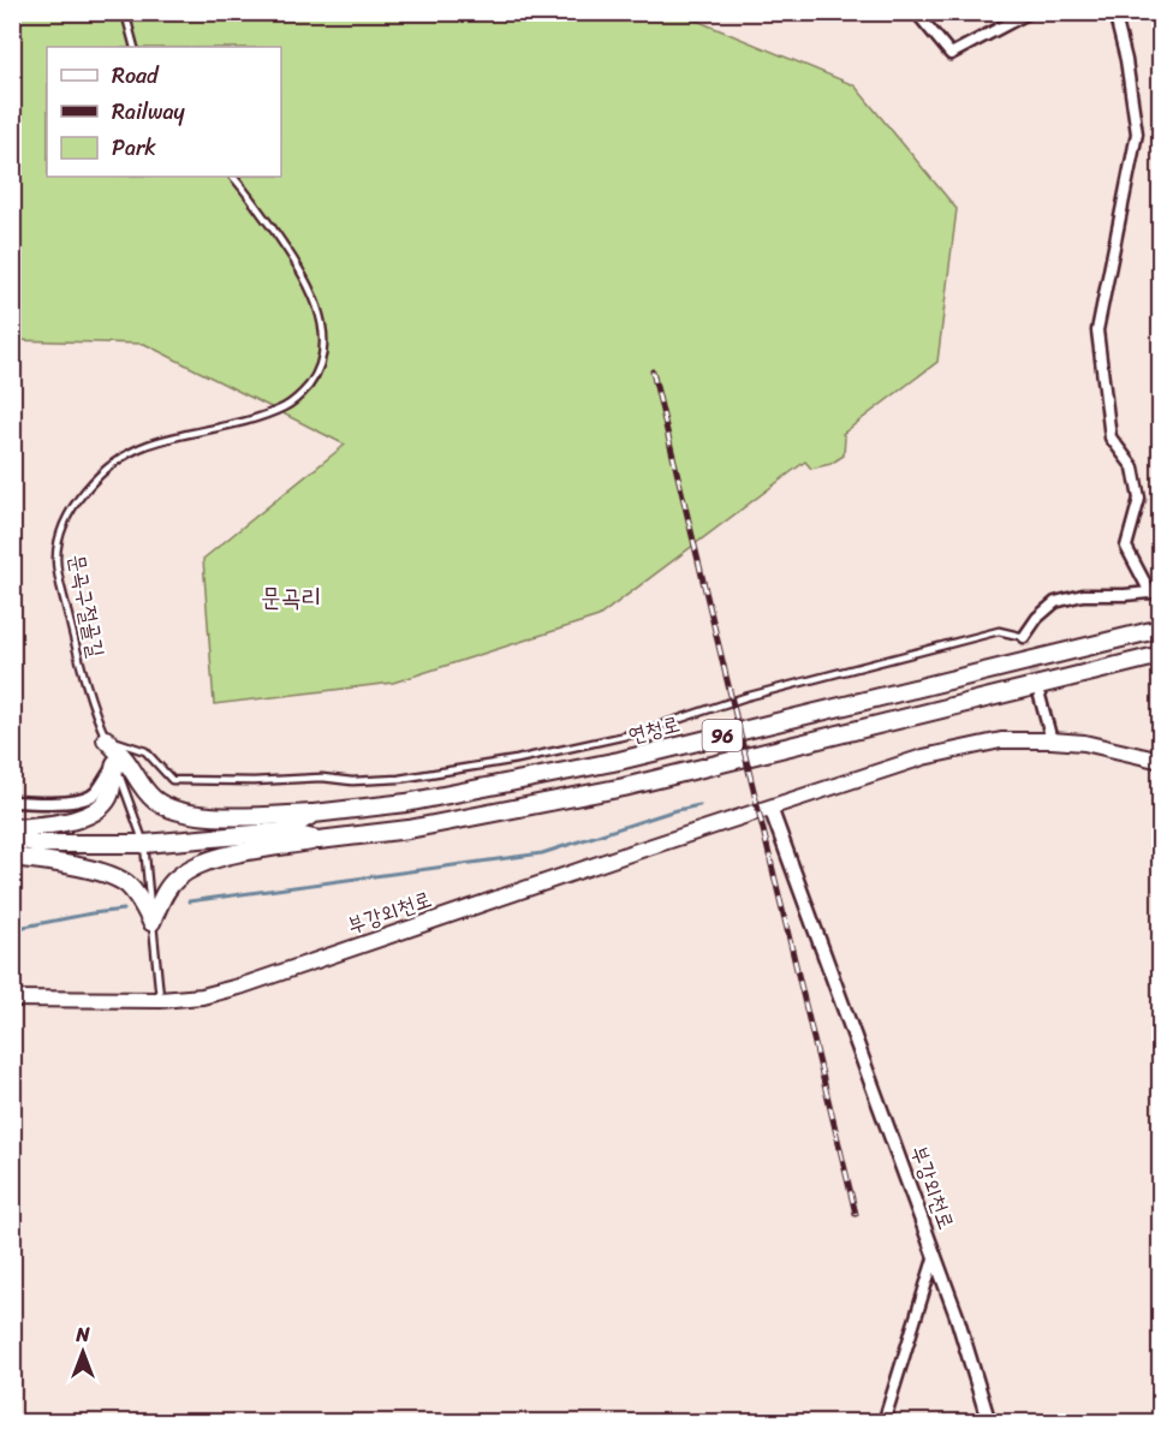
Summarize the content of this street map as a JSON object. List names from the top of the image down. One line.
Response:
{"streets":{"main road":["연청로","96","부강외천로"],"lane":["문곡구절골길"]},"crossings":[["문곡구절골길","연청로"],["문곡구절골길","부강외천로"]],"districts":["문곡리"],"legend":["Road","Railway","Park"],"north":"top"}
